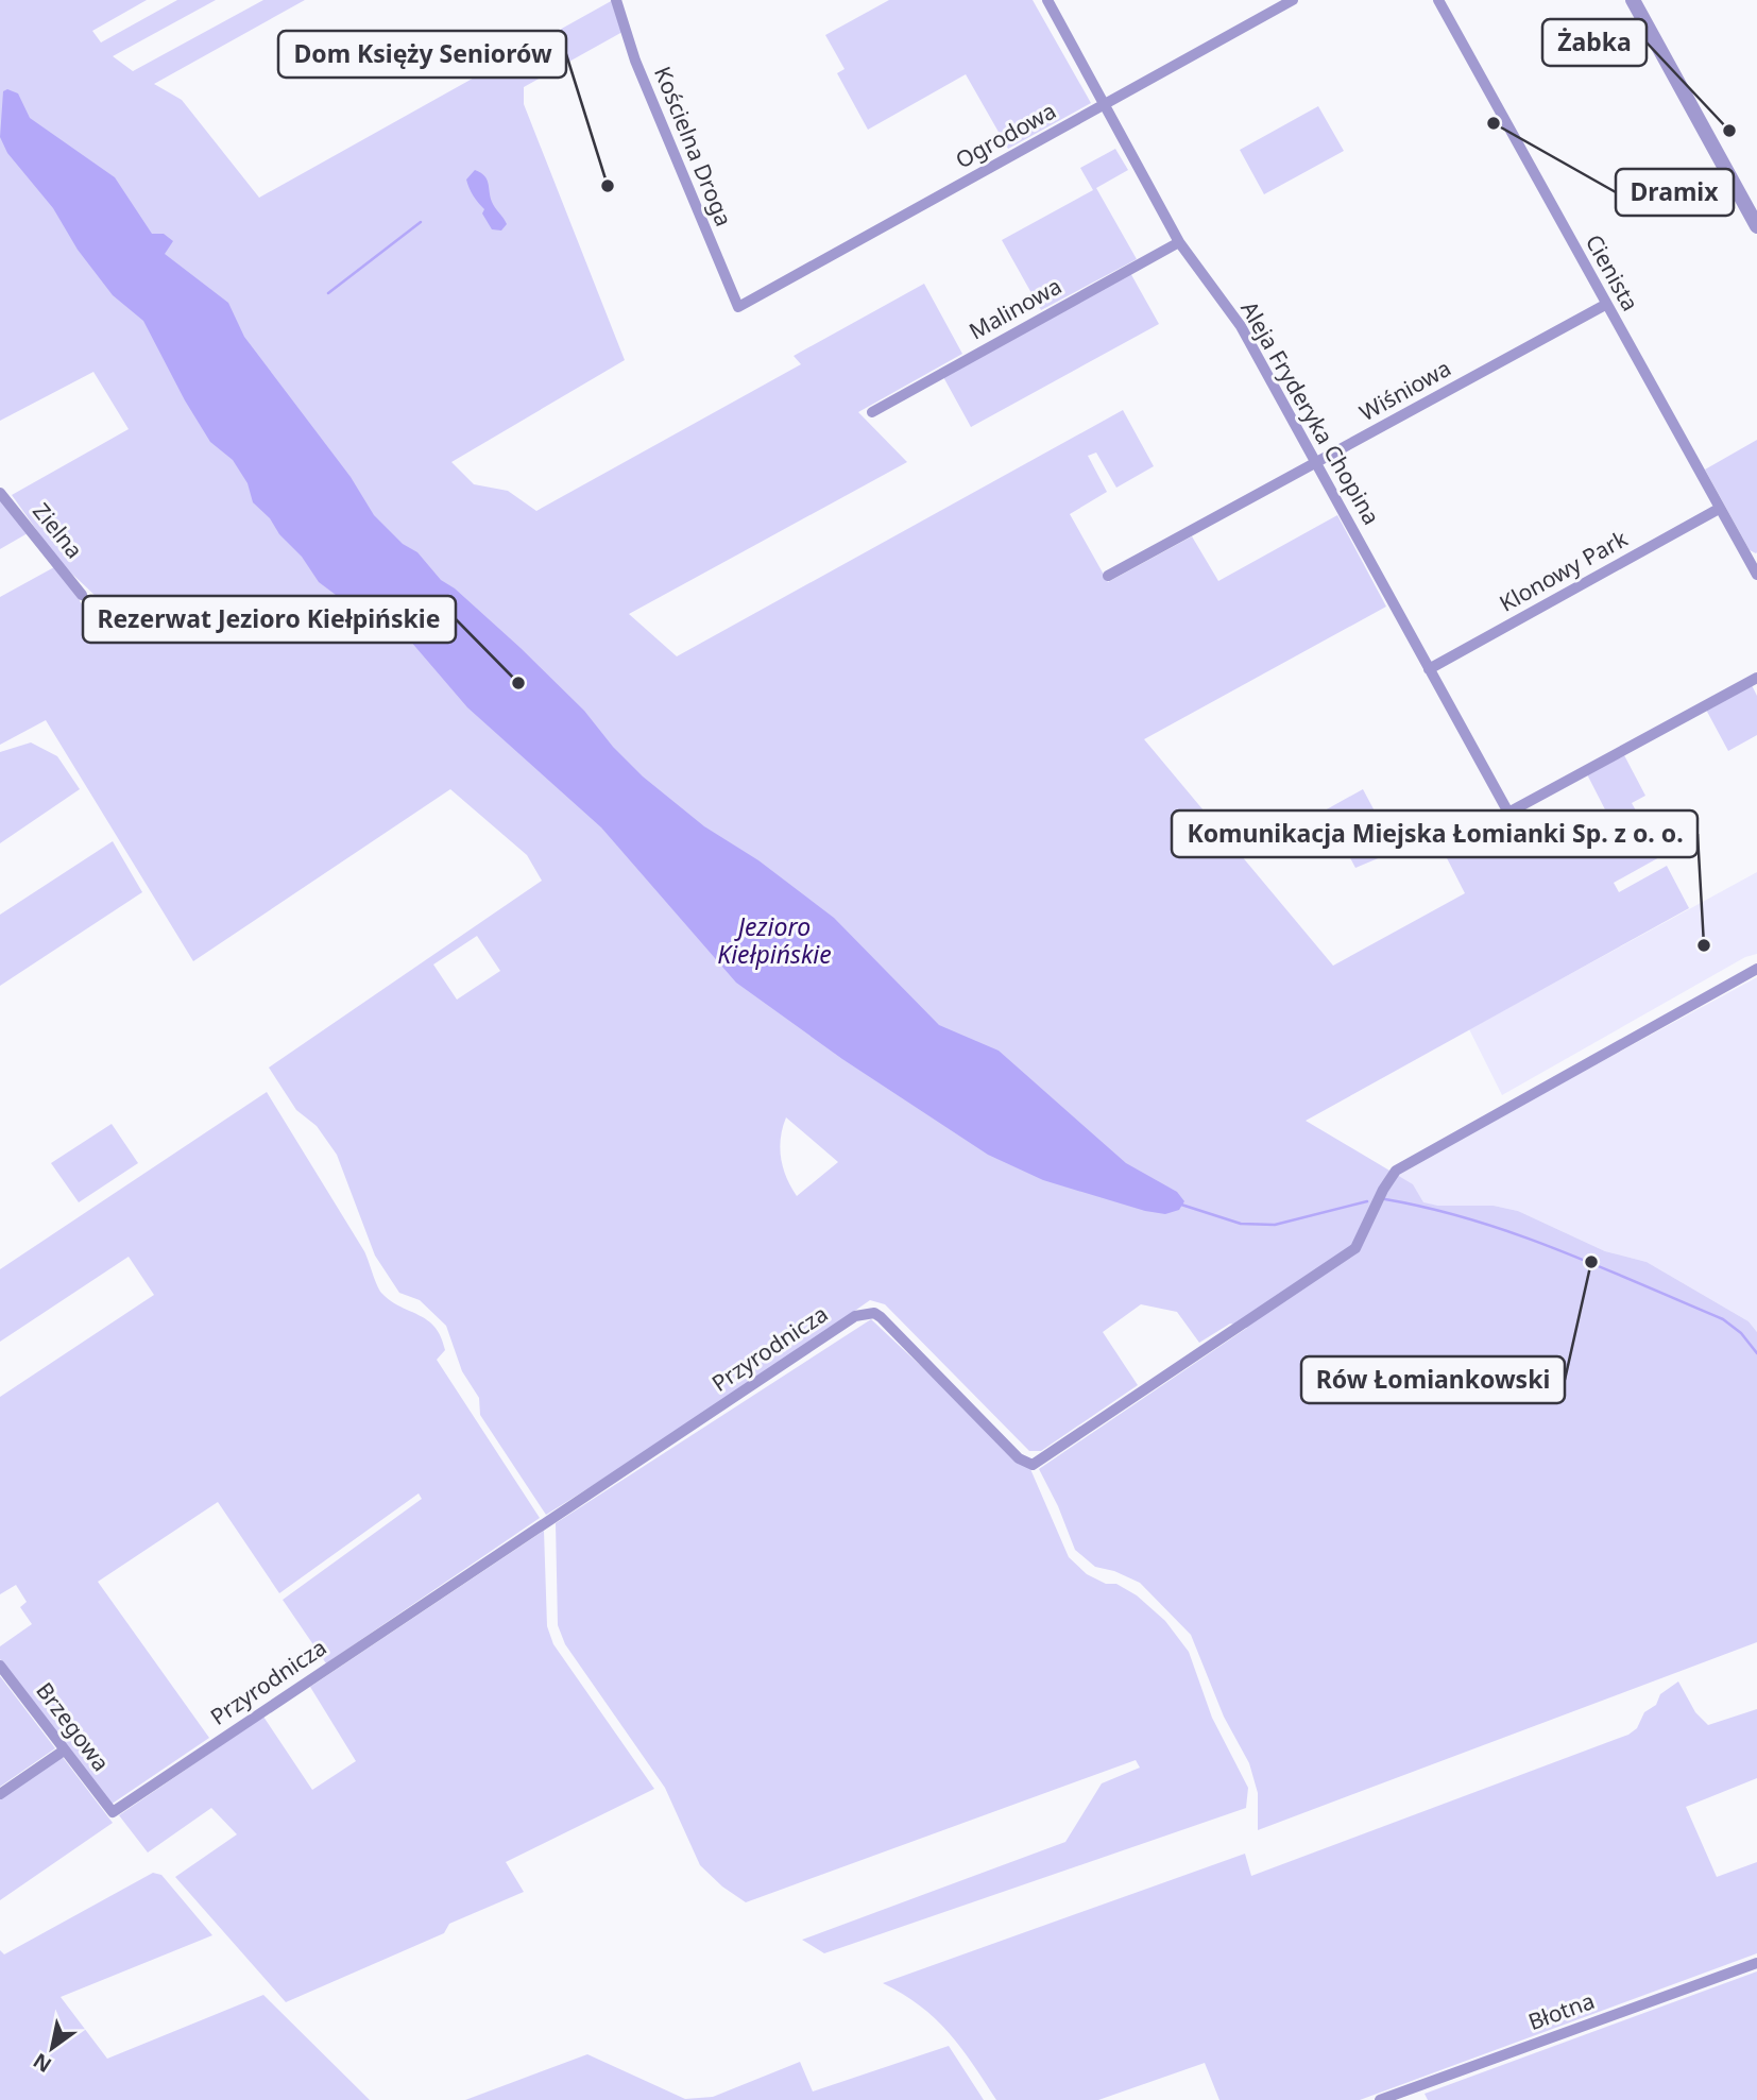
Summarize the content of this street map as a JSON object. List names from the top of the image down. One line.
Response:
{"streets":{"street":["Ogrodowa","Kościelna Droga","Cienista","Malinowa","Wiśniowa","Aleja Fryderyka Chopina","Zielna","Klonowy Park","Przyrodnicza","Brzegowa","Błotna"]},"crossings":[["Ogrodowa","Kościelna Droga"],["Ogrodowa","Aleja Fryderyka Chopina"],["Cienista","Wiśniowa"],["Cienista","Klonowy Park"],["Malinowa","Aleja Fryderyka Chopina"],["Wiśniowa","Aleja Fryderyka Chopina"],["Aleja Fryderyka Chopina","Klonowy Park"],["Przyrodnicza","Brzegowa"]],"water":["Jezioro Kiełpińskie"],"places":["Dramix","Żabka","Dom Księży Seniorów","Rezerwat Jezioro Kiełpińskie","Komunikacja Miejska Łomianki Sp. z o. o.","Rów Łomiankowski"],"north":"bottom left"}
